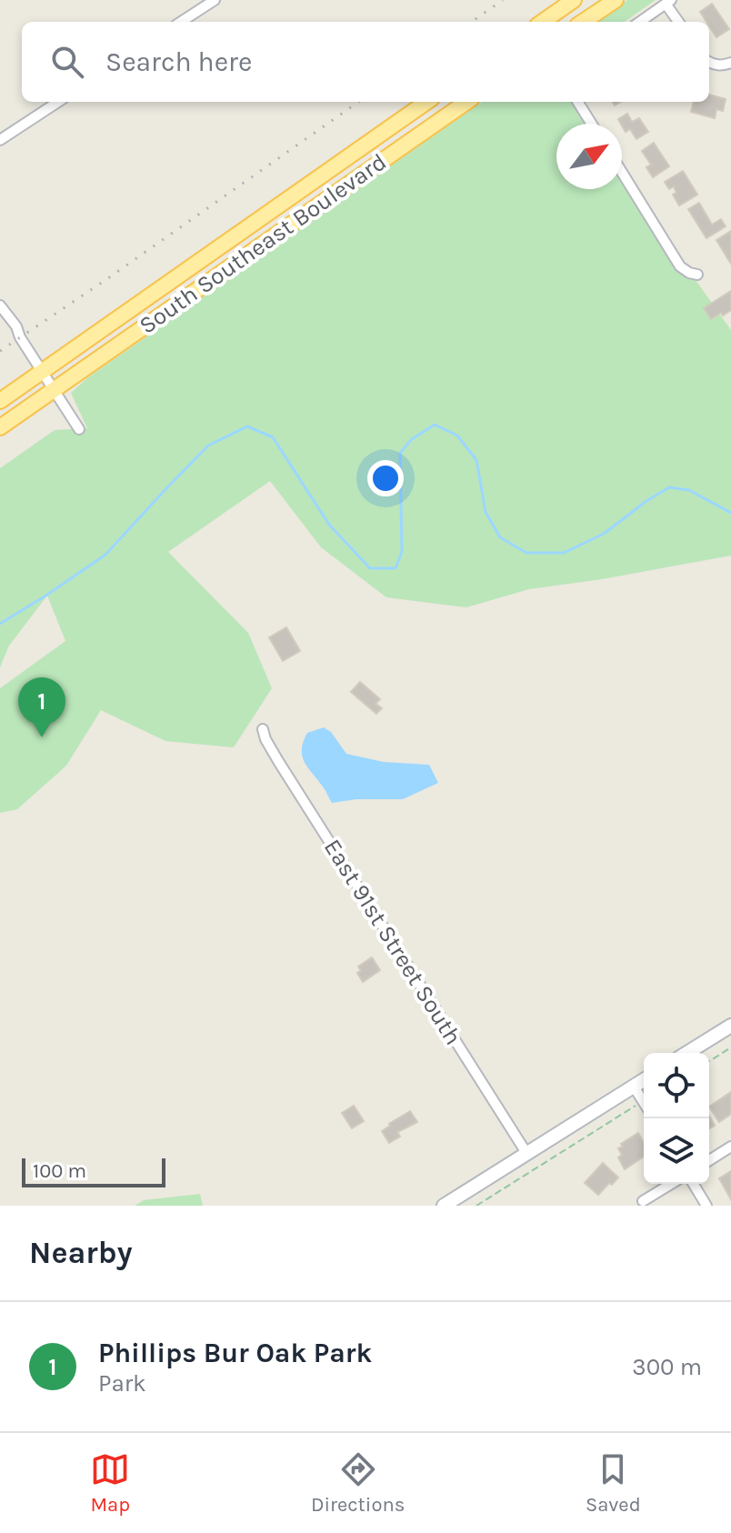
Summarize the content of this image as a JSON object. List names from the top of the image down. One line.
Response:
{"streets":{"main road":["South Southeast Boulevard"],"street":["East 91st Street South"]},"scale_bar":"100 m","north":"top right","page":{"search":"Search here","pins":"1","scale":"100 m","heading":"Nearby","list":[{"mark":"1","name":"Phillips Bur Oak Park","note":"Park","value":"300 m"}],"nav":["Map","Directions","Saved"]}}
